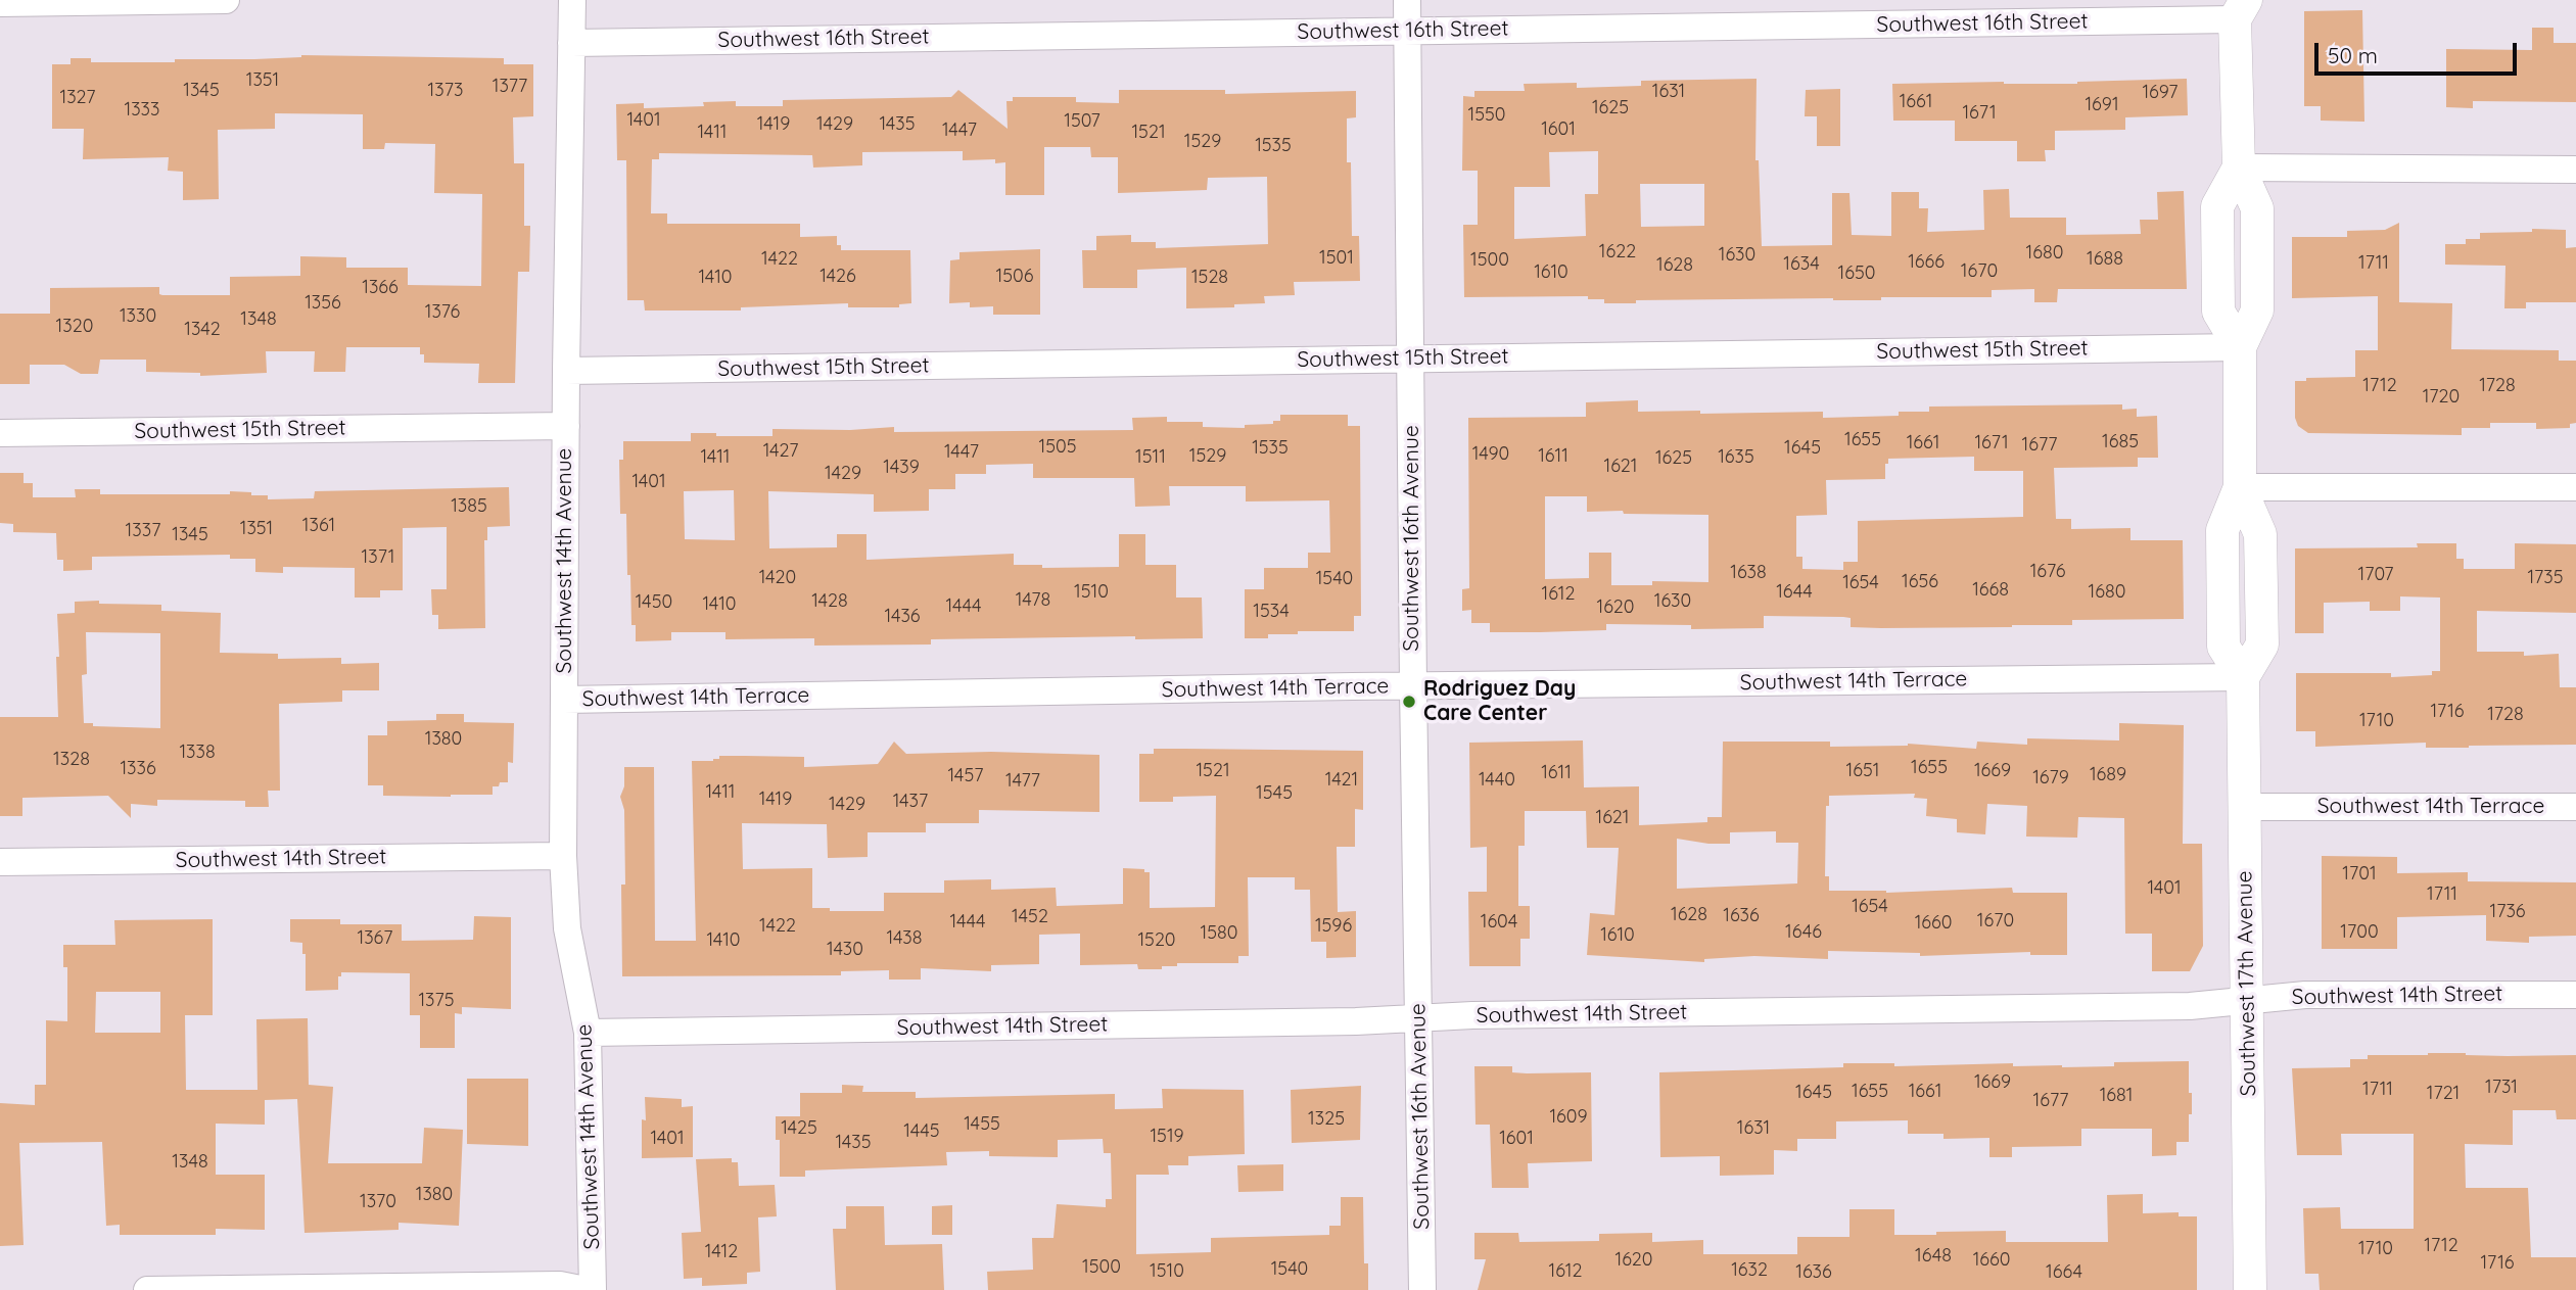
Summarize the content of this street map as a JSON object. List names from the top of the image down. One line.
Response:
{"streets":{"main road":["Southwest 17th Avenue"],"street":["Southwest 16th Street","Southwest 15th Street","Southwest 16th Avenue","Southwest 14th Avenue","Southwest 14th Terrace","Southwest 14th Street"]},"crossings":[["Southwest 16th Street","Southwest 16th Avenue"],["Southwest 16th Street","Southwest 14th Avenue"],["Southwest 15th Street","Southwest 16th Avenue"],["Southwest 15th Street","Southwest 14th Avenue"],["Southwest 16th Avenue","Southwest 14th Terrace"],["Southwest 16th Avenue","Southwest 14th Street"],["Southwest 14th Avenue","Southwest 14th Terrace"],["Southwest 14th Avenue","Southwest 14th Street"],["Southwest 14th Terrace","Southwest 17th Avenue"],["Southwest 14th Street","Southwest 17th Avenue"]],"places":["Rodriguez Day Care Center"],"house_numbers":["1351","1377","1345","1373","1631","1697","1327","1661","1691","1625","1333","1671","1550","1401","1507","1419","1429","1435","1601","1447","1411","1521","1529","1535","1622","1680","1630","1501","1422","1688","1500","1666","1711","1634","1628","1670","1610","1650","1426","1506","1410","1528","1366","1356","1376","1330","1348","1320","1342","1712","1728","1720","1655","1685","1661","1671","1677","1505","1535","1645","1427","1447","1490","1529","1611","1411","1511","1635","1625","1621","1439","1429","1401","1385","1361","1351","1337","1345","1371","1676","1638","1707","1420","1735","1540","1656","1654","1668","1510","1644","1680","1612","1478","1428","1630","1450","1410","1444","1620","1534","1436","1716","1728","1710","1380","1338","1328","1655","1336","1521","1651","1669","1611","1689","1457","1679","1421","1440","1477","1411","1545","1419","1437","1429","1621","1701","1401","1711","1654","1736","1628","1636","1452","1670","1444","1604","1660","1422","1596","1646","1700","1580","1610","1367","1438","1410","1520","1430","1375","1669","1731","1711","1655","1661","1645","1721","1681","1677","1609","1325","1455","1425","1631","1445","1519","1401","1601","1435","1348","1380","1370","1712","1710","1412","1648","1620","1660","1716","1500","1540","1632","1510","1612","1636","1664"],"scale_bar":"50 m"}
